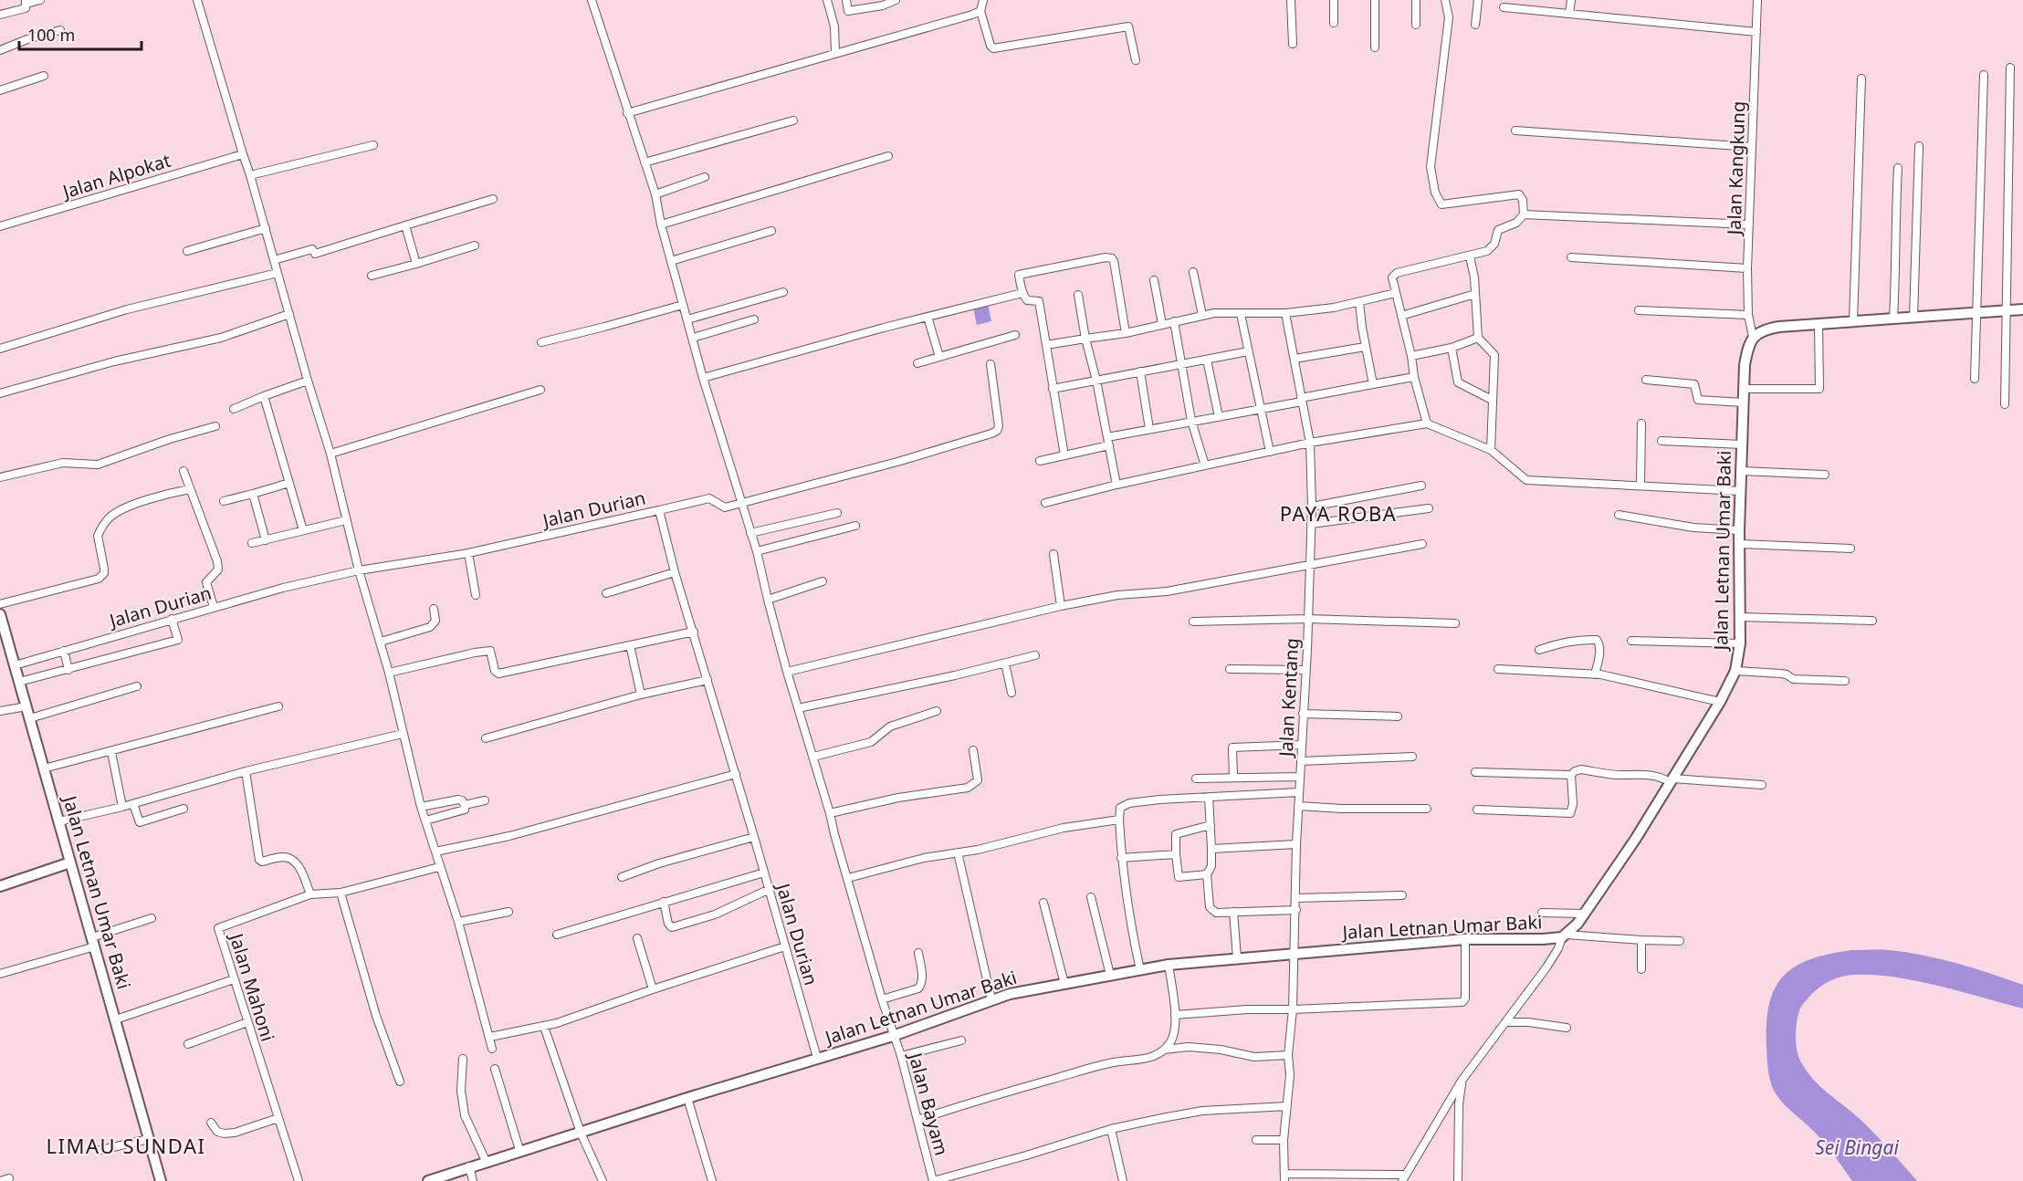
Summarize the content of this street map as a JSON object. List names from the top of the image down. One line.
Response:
{"streets":{"street":["Jalan Kangkung","Jalan Alpokat","Jalan Durian","Jalan Letnan Umar Baki","Jalan Kentang","Jalan Mahoni","Jalan Bayam"]},"crossings":[["Jalan Kangkung","Jalan Letnan Umar Baki"],["Jalan Durian","Jalan Letnan Umar Baki"],["Jalan Letnan Umar Baki","Jalan Kentang"],["Jalan Letnan Umar Baki","Jalan Bayam"]],"districts":["PAYA ROBA","LIMAU SUNDAI"],"water":["Sei Bingai"],"scale_bar":"100 m"}
